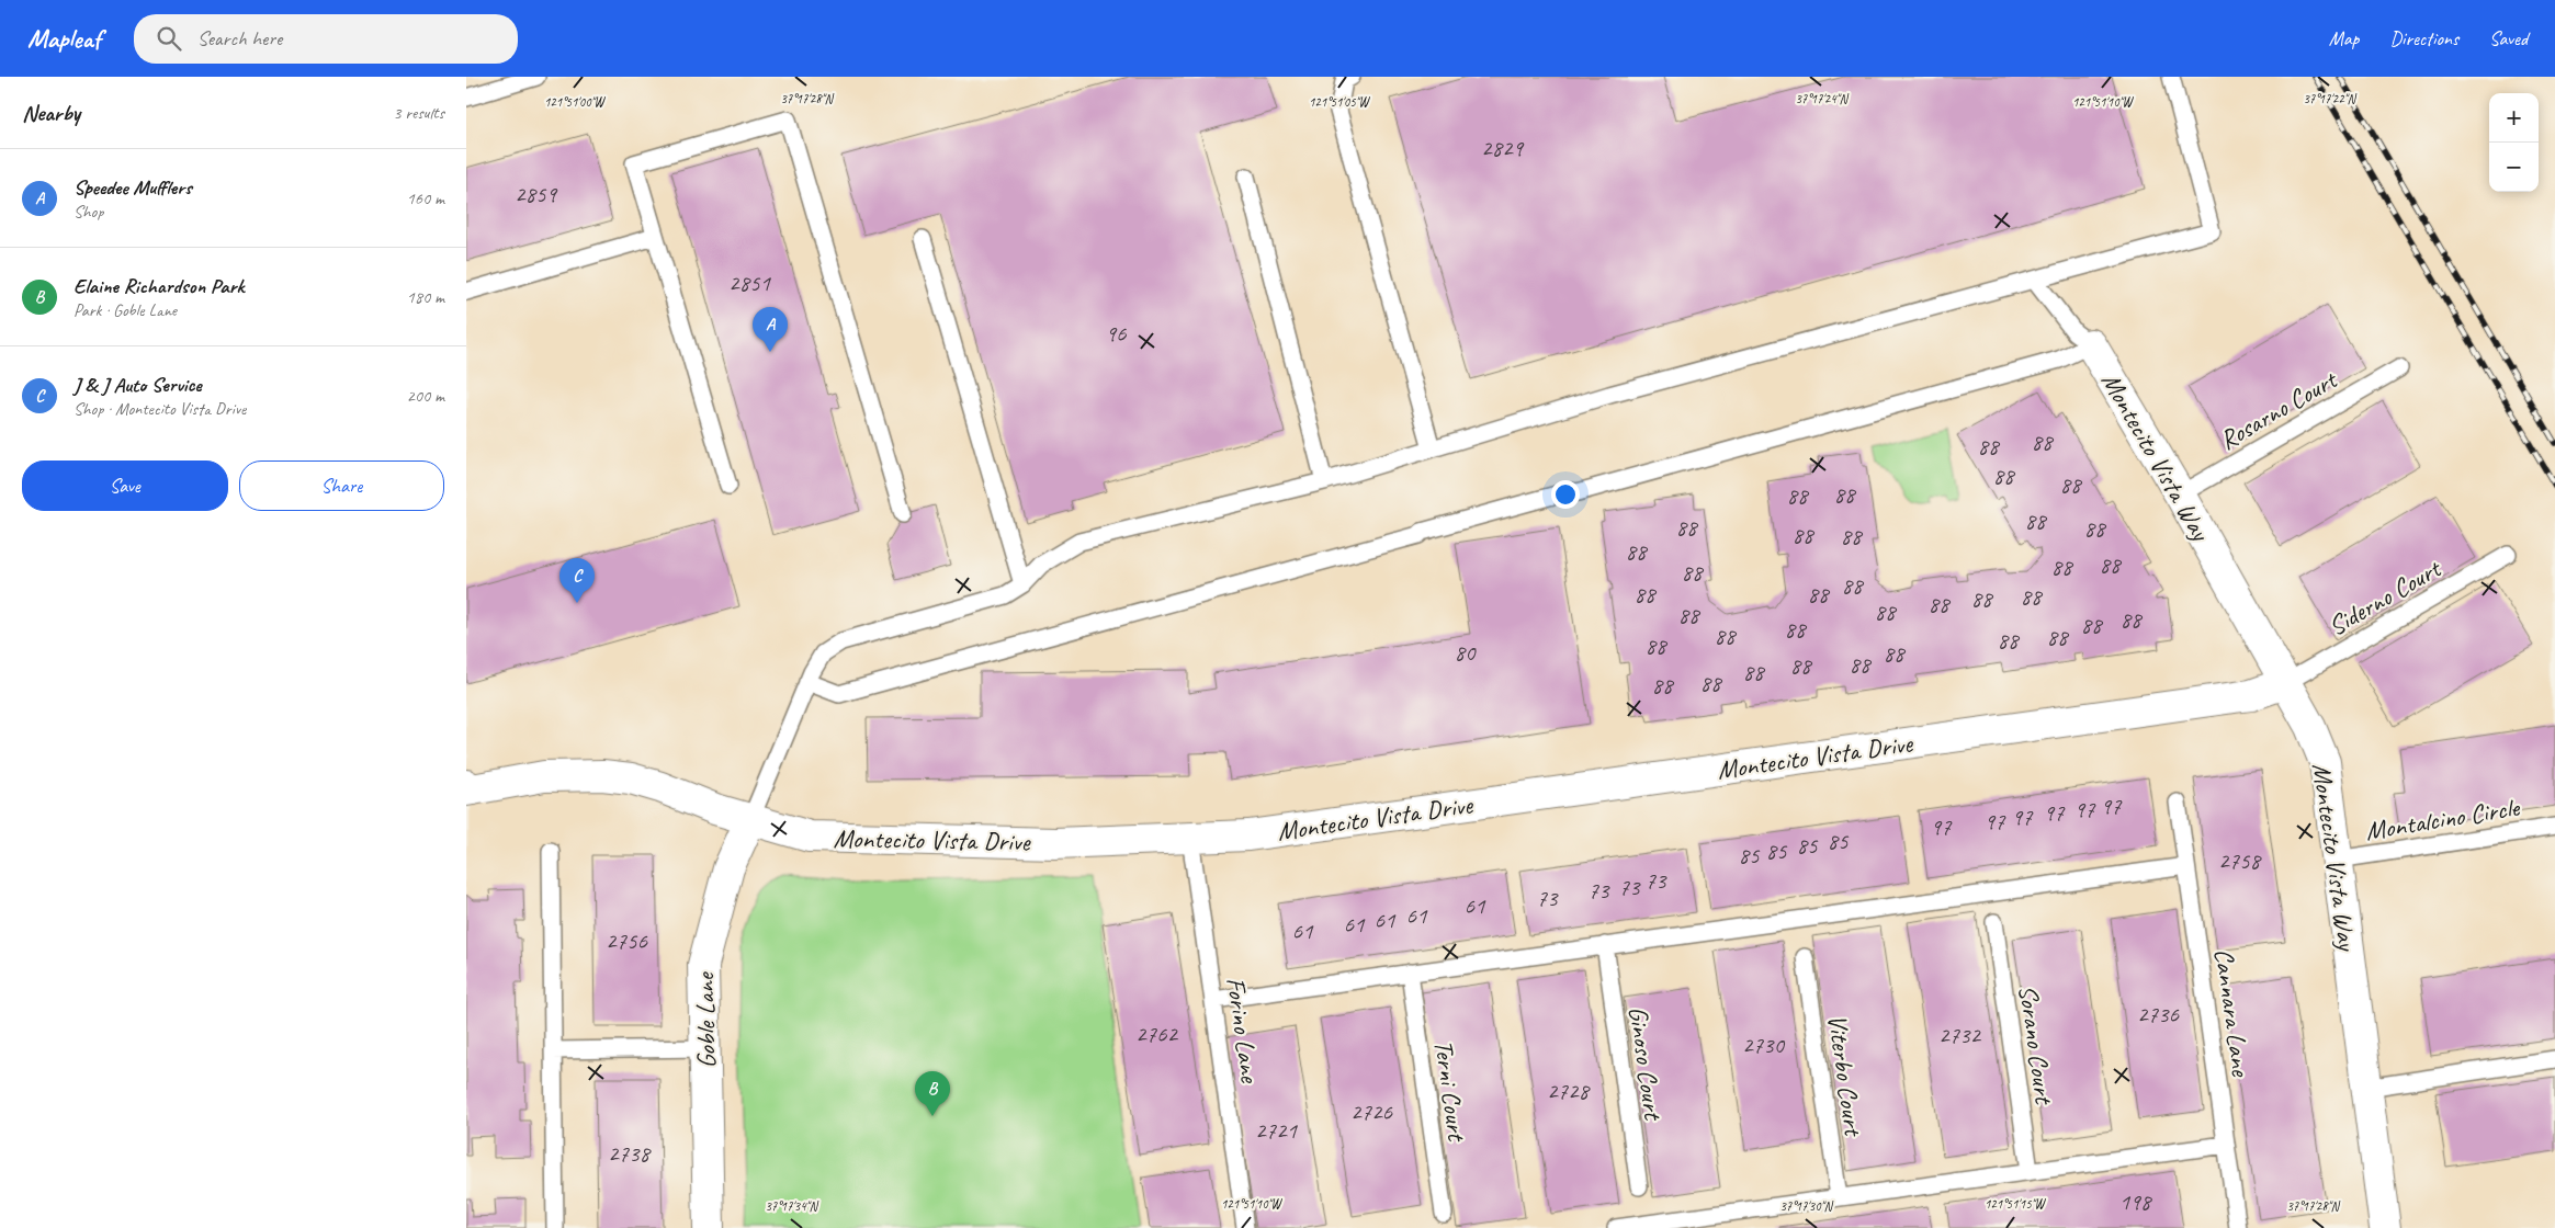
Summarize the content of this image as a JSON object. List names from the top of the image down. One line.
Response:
{"streets":{"street":["Montecito Vista Way","Montecito Vista Drive","Goble Lane"],"lane":["Rosarno Court","Siderno Court","Montalcino Circle","Cannara Lane","Forino Lane","Sorano Court","Ginoso Court","Viterbo Court","Terni Court"]},"crossings":[["Rosarno Court","Montecito Vista Way"],["Montecito Vista Way","Siderno Court"],["Montecito Vista Way","Montecito Vista Drive"],["Montecito Vista Way","Montalcino Circle"],["Siderno Court","Montecito Vista Drive"],["Montecito Vista Drive","Goble Lane"],["Montecito Vista Drive","Forino Lane"]],"house_numbers":["2829","2859","2851","96","88","88","88","88","88","88","88","88","88","88","88","88","88","88","88","88","88","88","88","88","88","88","88","88","88","88","88","88","88","88","80","88","88","88","88","88","88","97","97","97","97","97","97","85","85","85","85","2758","73","73","73","73","61","61","61","61","61","2756","2736","2762","2732","2730","2728","2726","2721","2738","198"],"page":{"header":"Mapleaf","search":"Search here","nav":["Map","Directions","Saved"],"heading":["Nearby","3 results"],"map_buttons":["+","−"],"list":[{"mark":"A","name":"Speedee Mufflers","note":"Shop","value":"160 m"},{"mark":"B","name":"Elaine Richardson Park","note":"Park · Goble Lane","value":"180 m"},{"mark":"C","name":"J & J Auto Service","note":"Shop · Montecito Vista Drive","value":"200 m"}],"pins":["A","C","B"],"buttons":["Save","Share"]},"coordinates":["37°17'28\"N","37°17'24\"N","37°17'22\"N","121°51'00\"W","121°51'05\"W","121°51'10\"W","121°51'15\"W","37°17'34\"N","37°17'30\"N"]}
